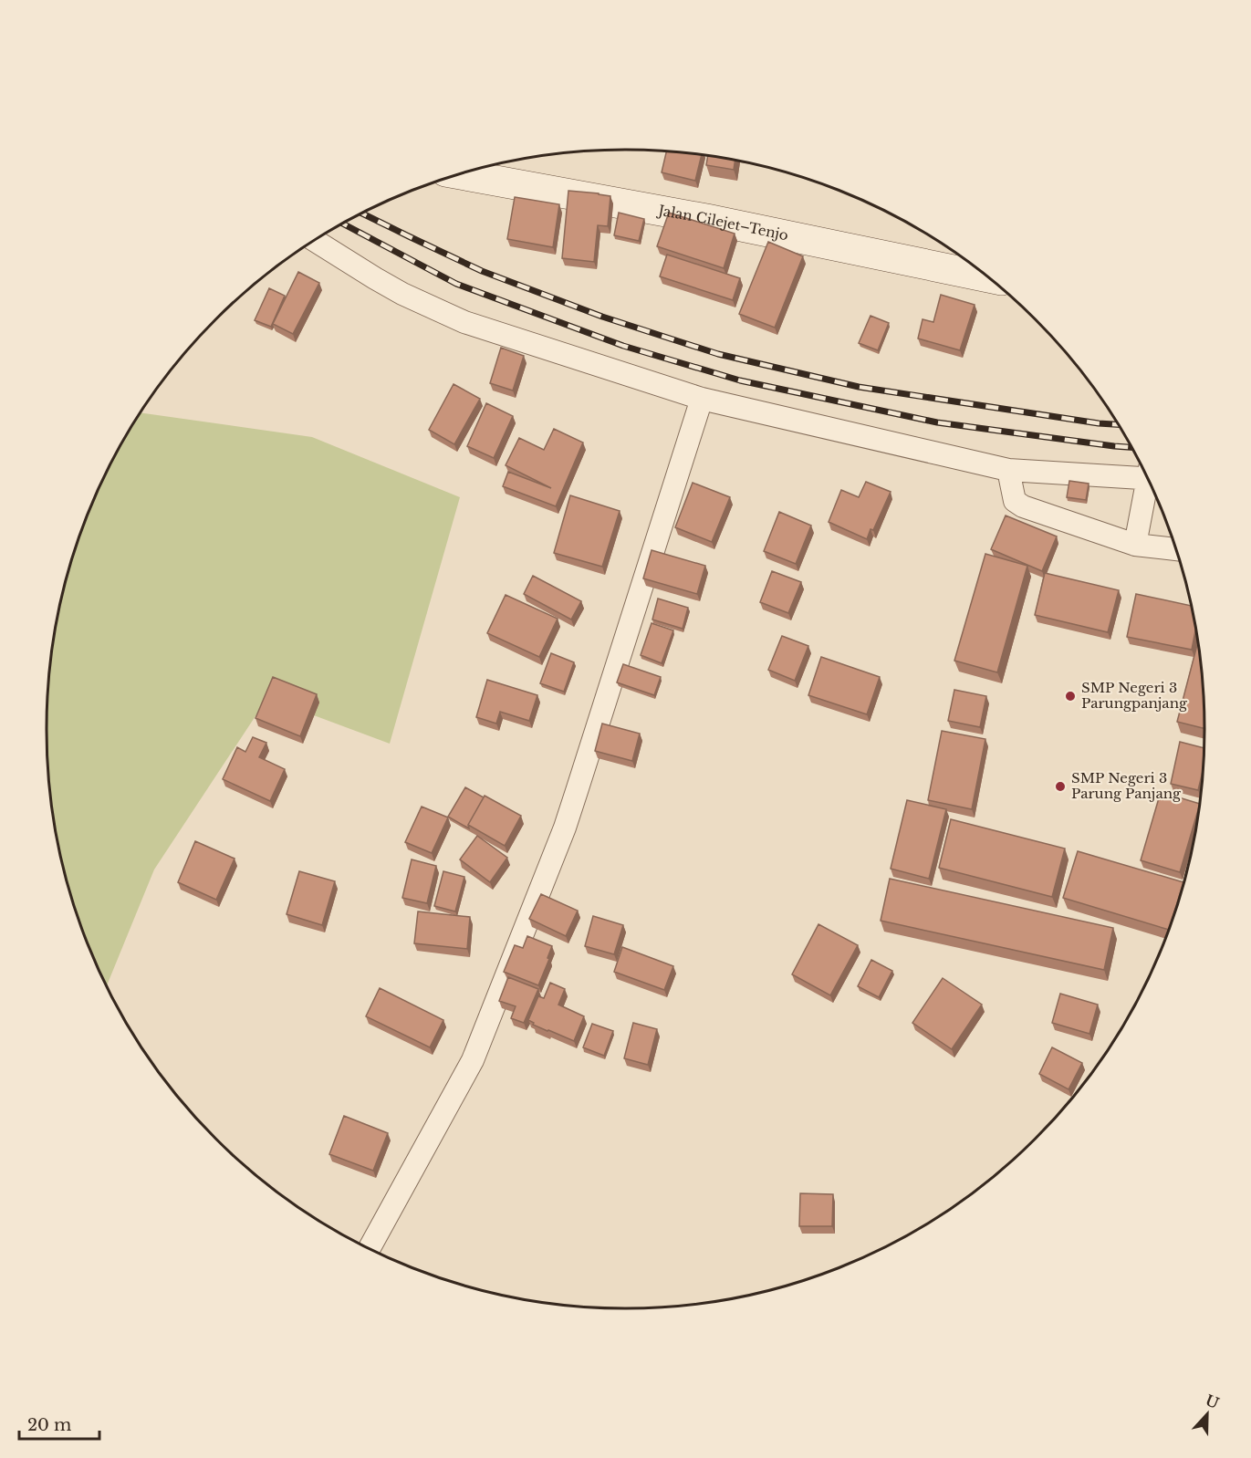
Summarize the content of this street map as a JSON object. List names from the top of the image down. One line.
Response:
{"streets":{"main road":["Jalan Cilejet–Tenjo"]},"places":["SMP Negeri 3 Parungpanjang","SMP Negeri 3 Parung Panjang"],"scale_bar":"20 m","north":"top"}
